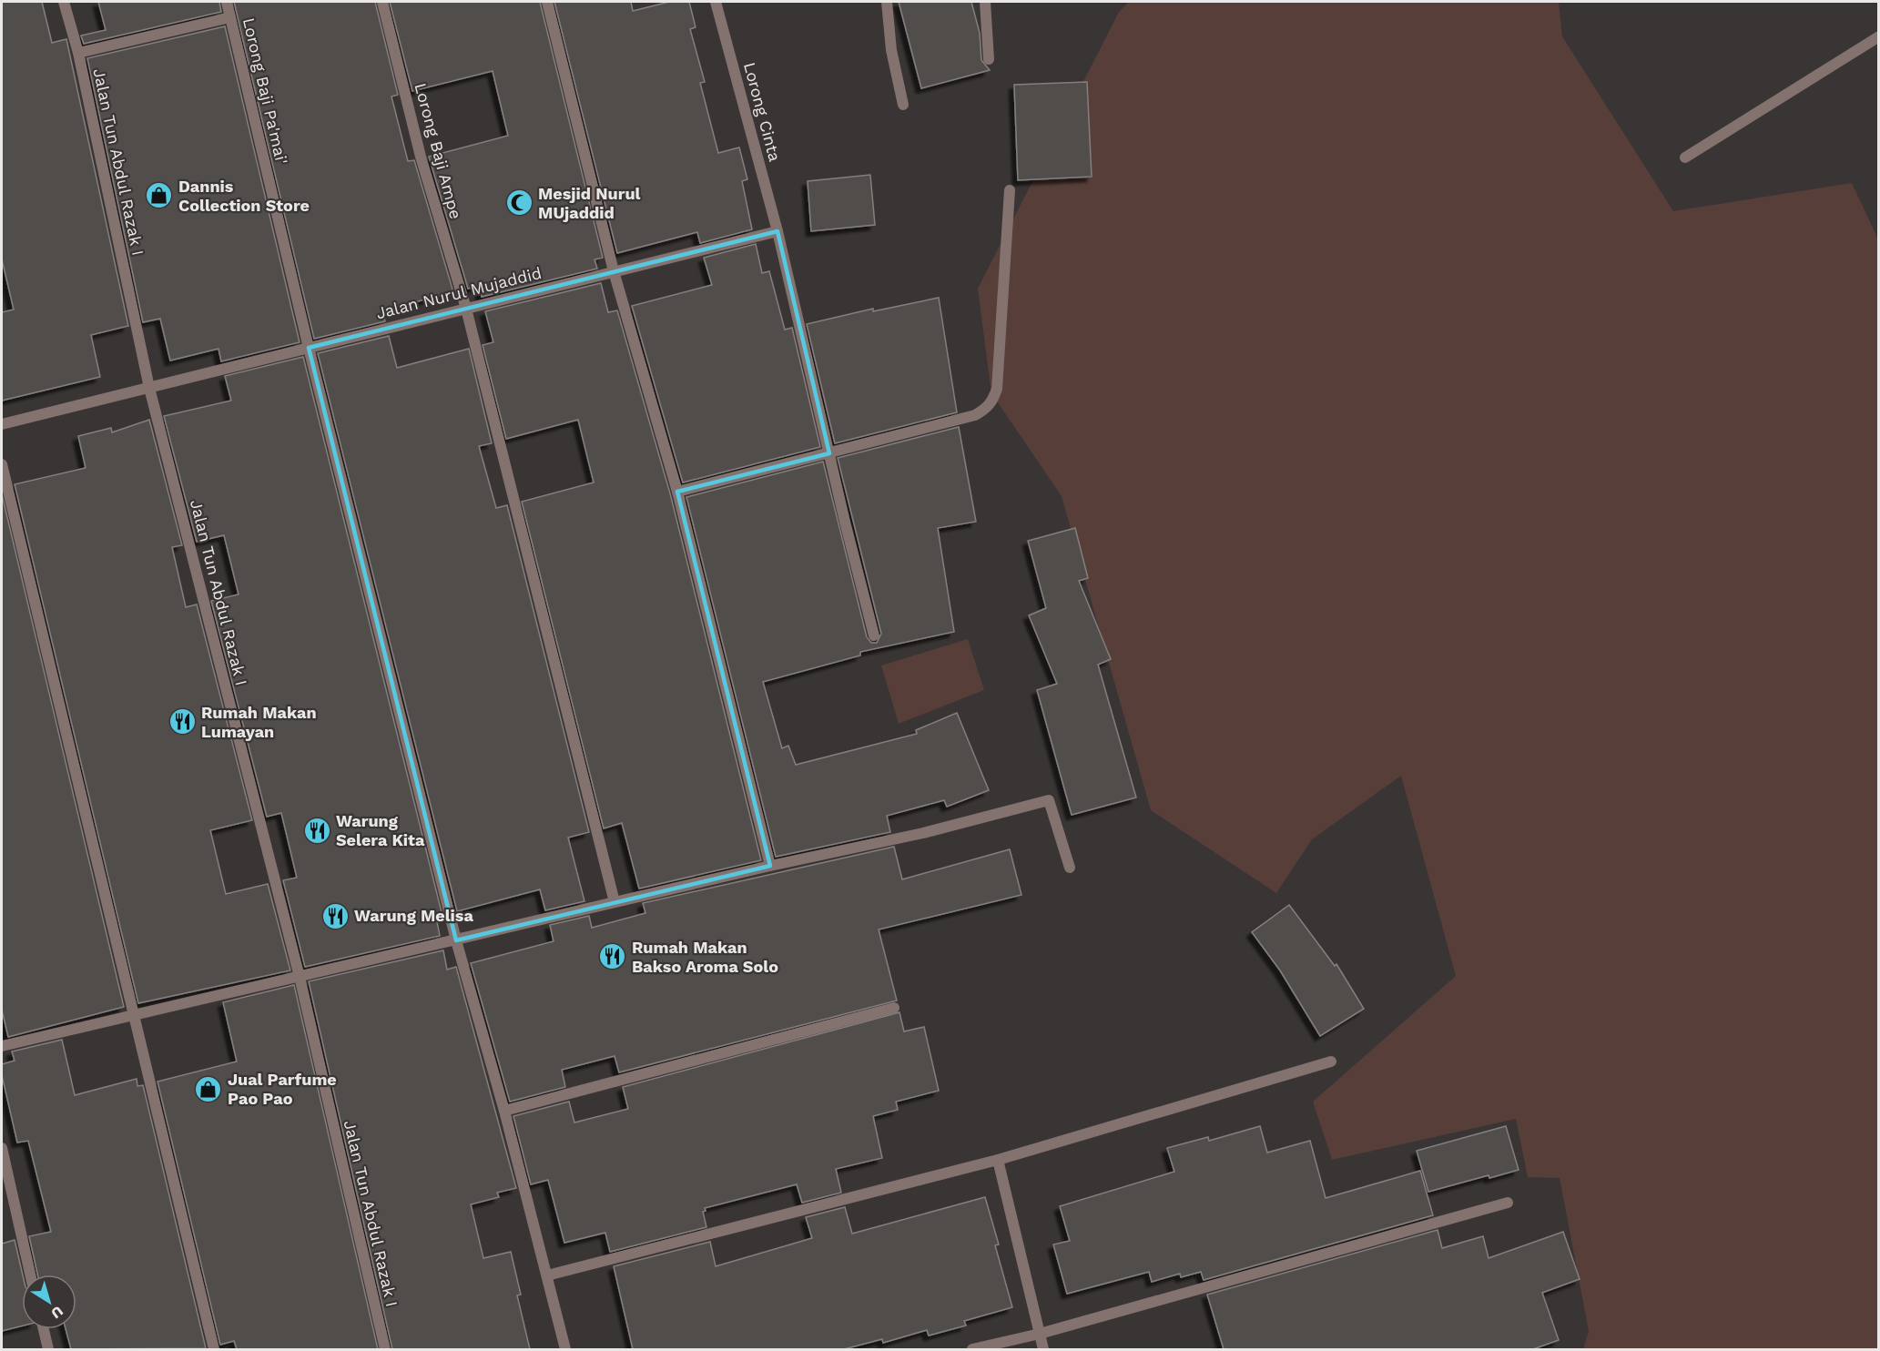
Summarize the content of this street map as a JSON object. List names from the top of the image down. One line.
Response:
{"streets":{"street":["Lorong Baji Pa'mai'","Lorong Cinta","Lorong Baji Ampe","Jalan Tun Abdul Razak I","Jalan Nurul Mujaddid"]},"crossings":[["Lorong Baji Pa'mai'","Jalan Nurul Mujaddid"],["Lorong Cinta","Jalan Nurul Mujaddid"],["Lorong Baji Ampe","Jalan Nurul Mujaddid"],["Jalan Tun Abdul Razak I","Jalan Nurul Mujaddid"]],"places":{"shop":["Dannis Collection Store","Jual Parfume Pao Pao"],"mosque":["Mesjid Nurul MUjaddid"],"restaurant":["Rumah Makan Lumayan","Warung Selera Kita","Warung Melisa","Rumah Makan Bakso Aroma Solo"]},"north":"bottom right"}
